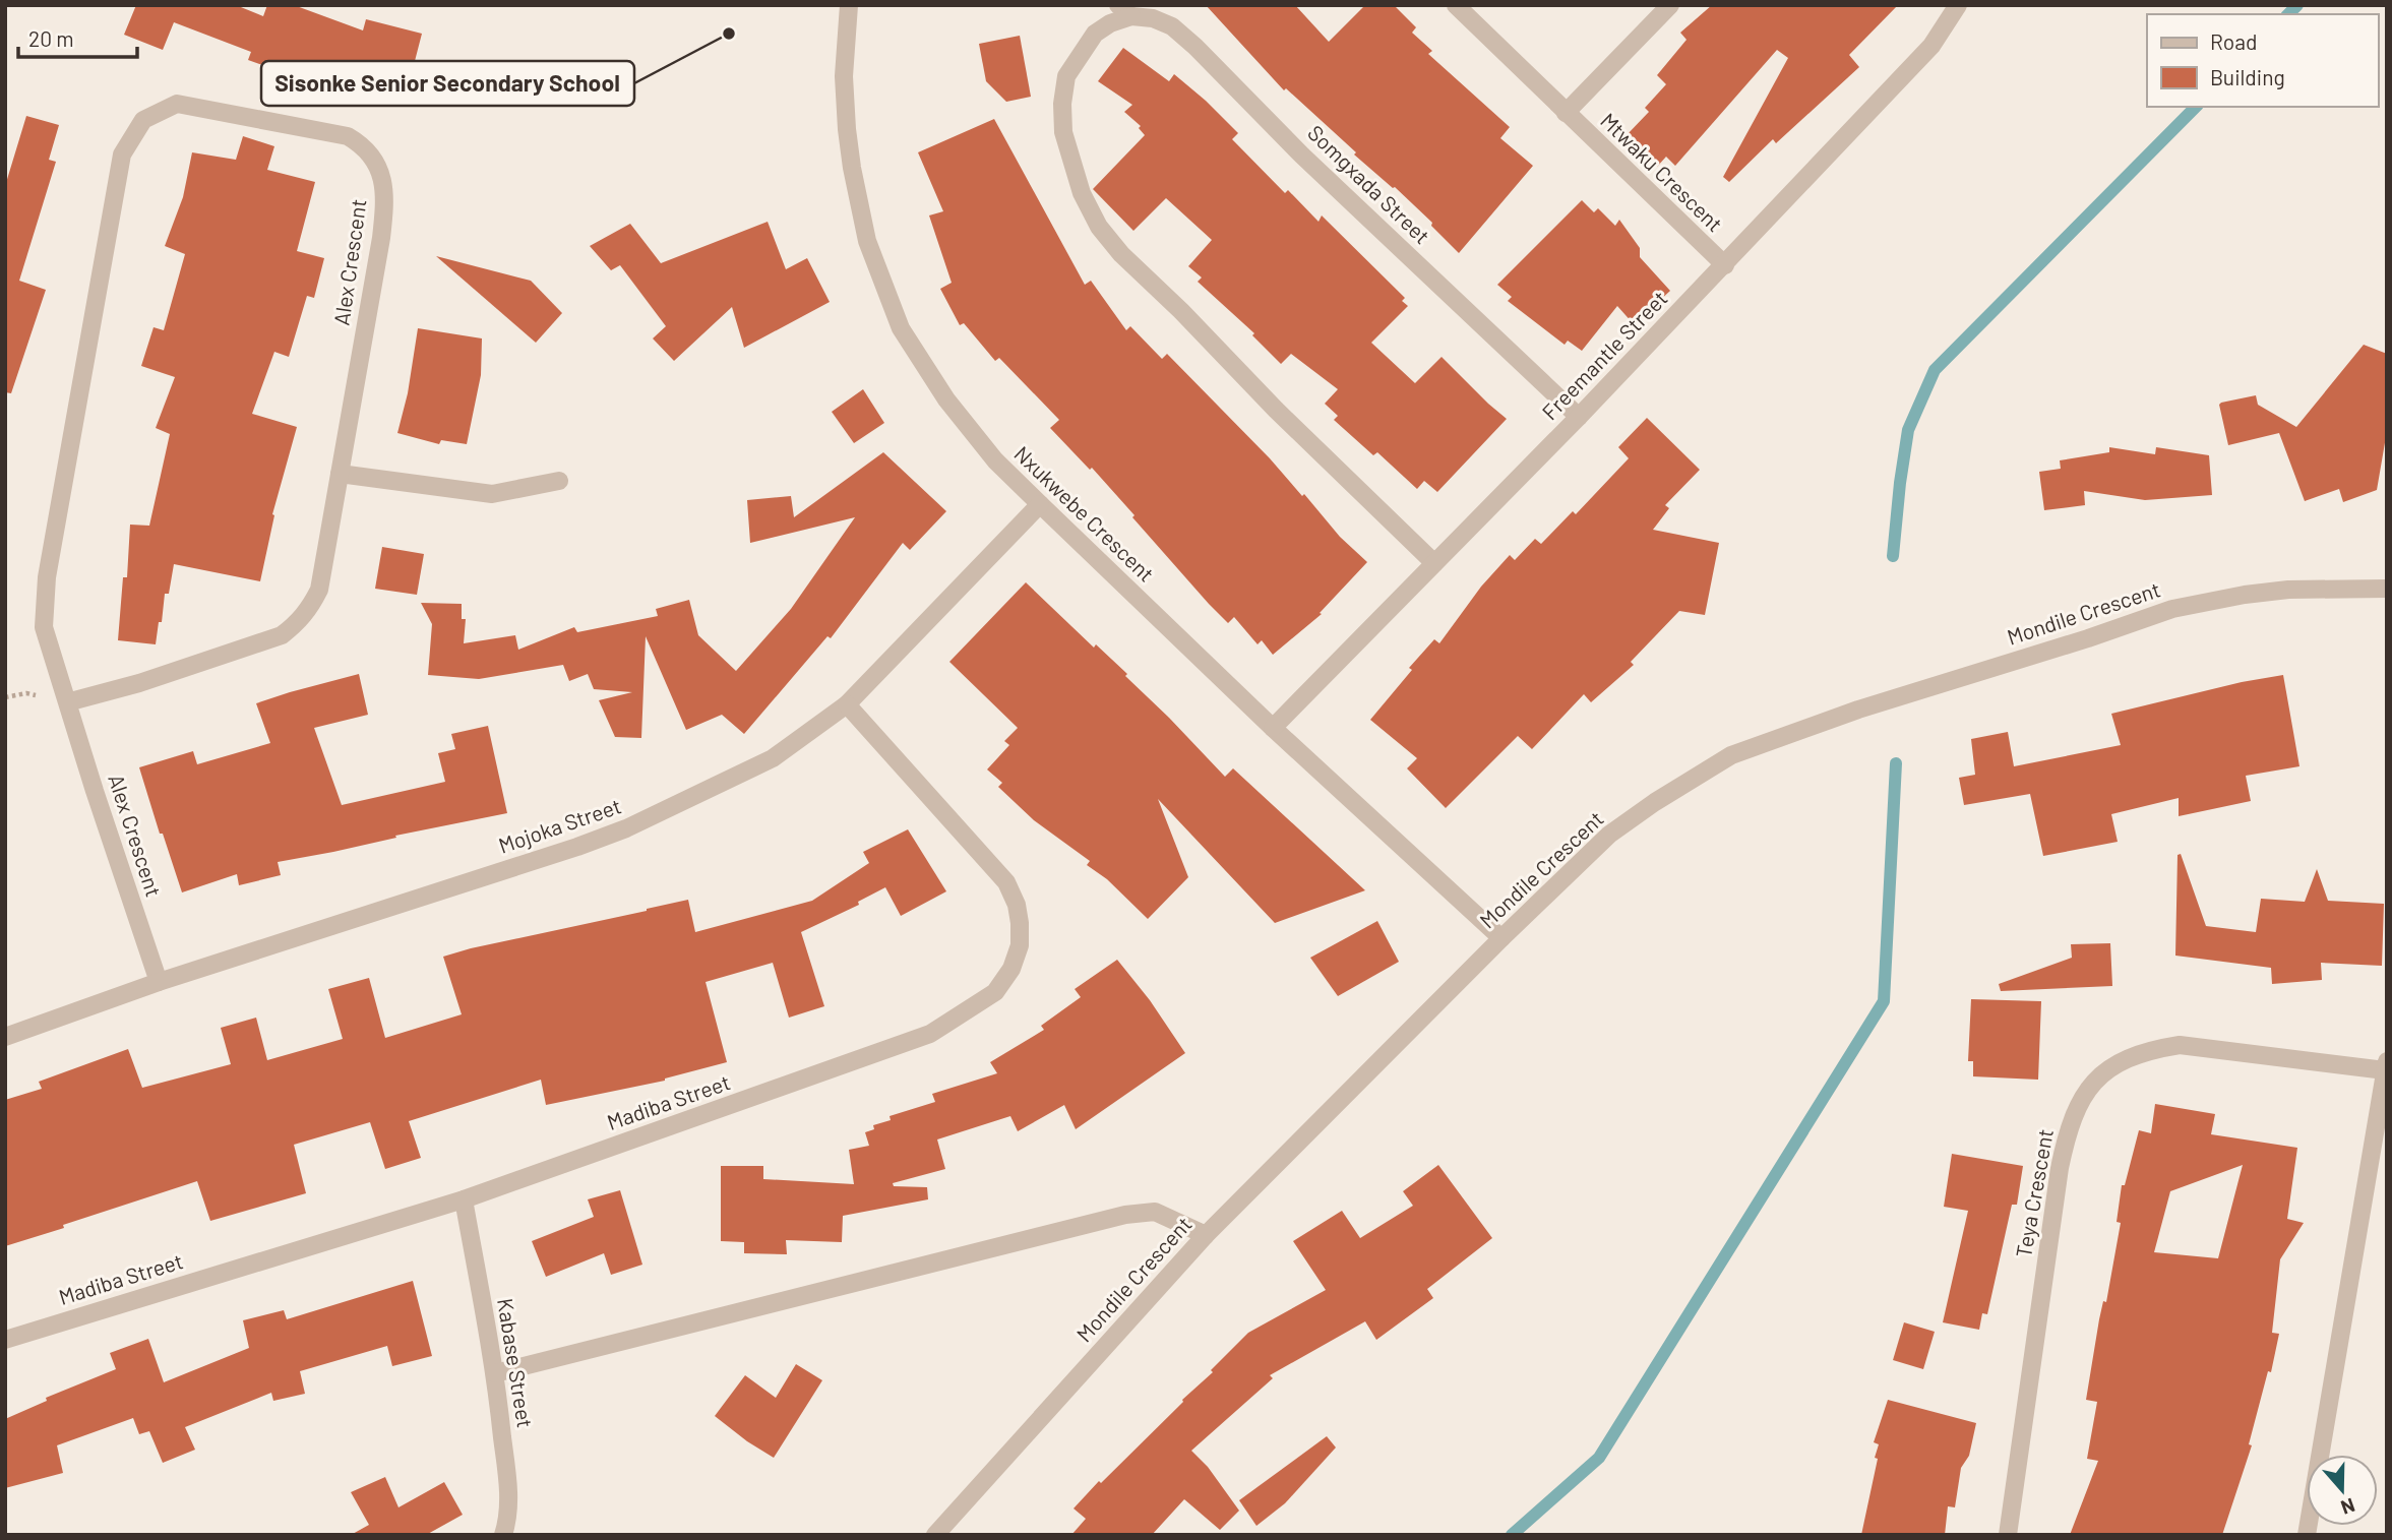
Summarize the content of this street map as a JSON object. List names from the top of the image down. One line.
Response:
{"streets":{"street":["Mtwaku Crescent","Somgxada Street","Alex Crescent","Freemantle Street","Nxukwebe Crescent","Mondile Crescent","Mojoka Street","Madiba Street","Teya Crescent","Kabase Street"]},"crossings":[["Mtwaku Crescent","Freemantle Street"],["Somgxada Street","Freemantle Street"],["Alex Crescent","Mojoka Street"],["Freemantle Street","Nxukwebe Crescent"],["Nxukwebe Crescent","Mondile Crescent"],["Nxukwebe Crescent","Mojoka Street"],["Mojoka Street","Madiba Street"],["Madiba Street","Kabase Street"]],"places":["Sisonke Senior Secondary School"],"legend":["Road","Building"],"scale_bar":"20 m","north":"bottom"}
